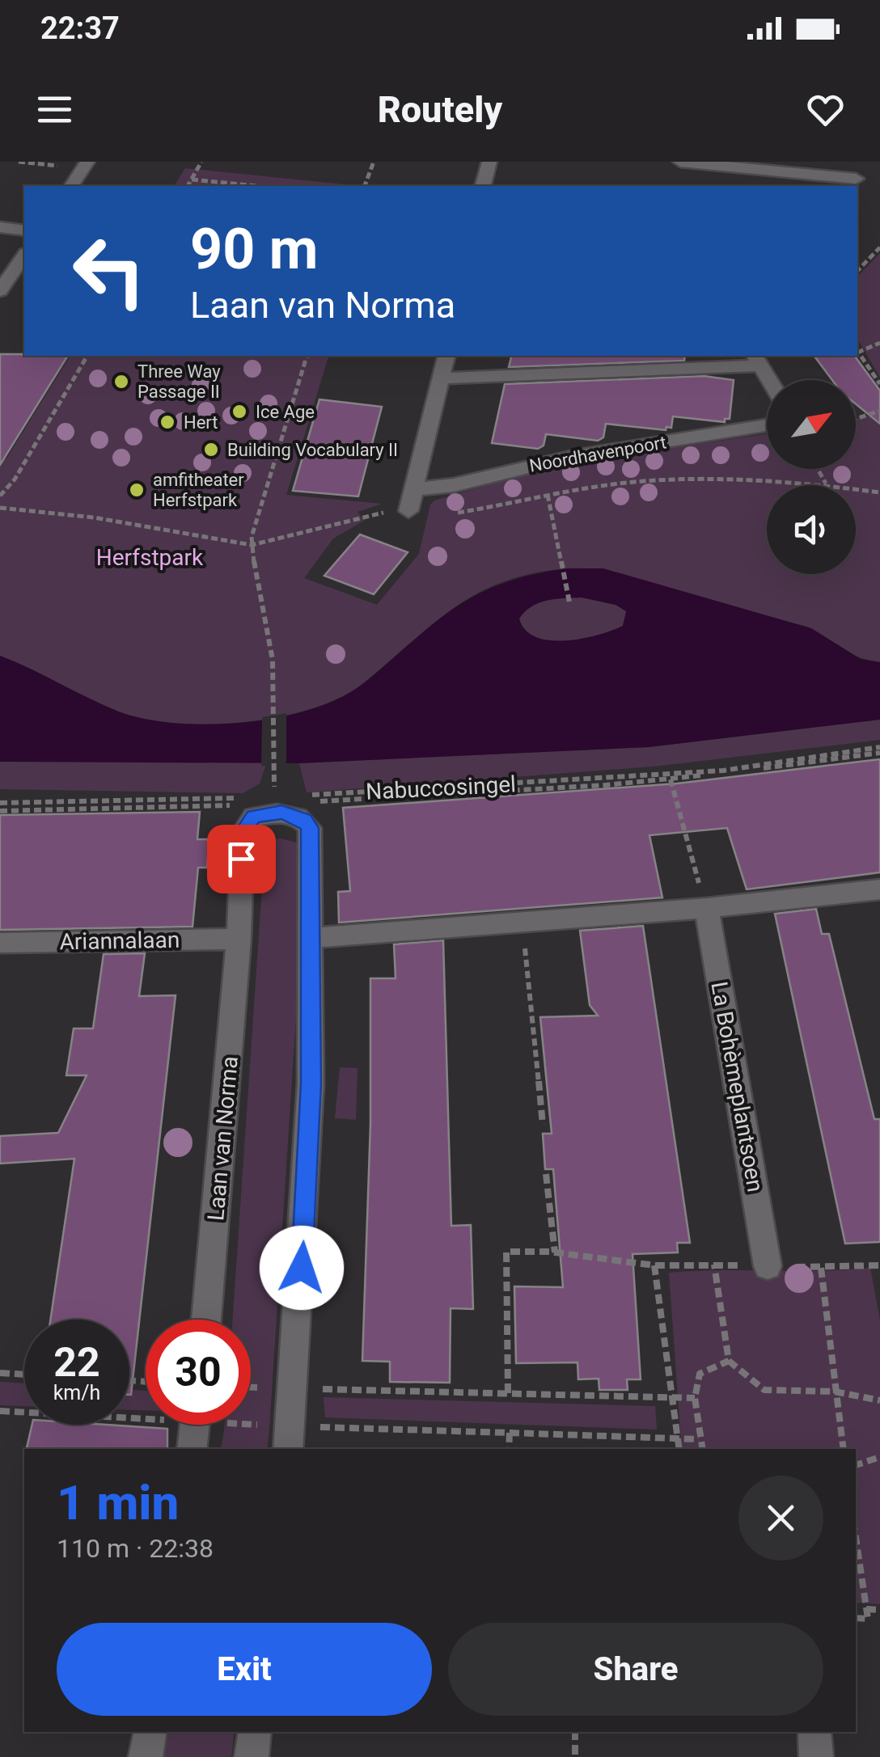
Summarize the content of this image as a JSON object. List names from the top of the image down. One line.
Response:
{"streets":{"street":["Noordhavenpoort","Ariannalaan","La Bohèmeplantsoen","Laan van Norma"]},"crossings":[["Ariannalaan","Laan van Norma"]],"parks":["Herfstpark"],"places":["Three Way Passage II","Ice Age","Hert","Building Vocabulary II","amfitheater Herfstpark"],"north":"top right","page":{"status":"22:37","header":"Routely","turn":["90 m","Laan van Norma"],"speed":"22 km/h","limit":"30","heading":["1 min","110 m · 22:38"],"buttons":["Exit","Share"]}}
